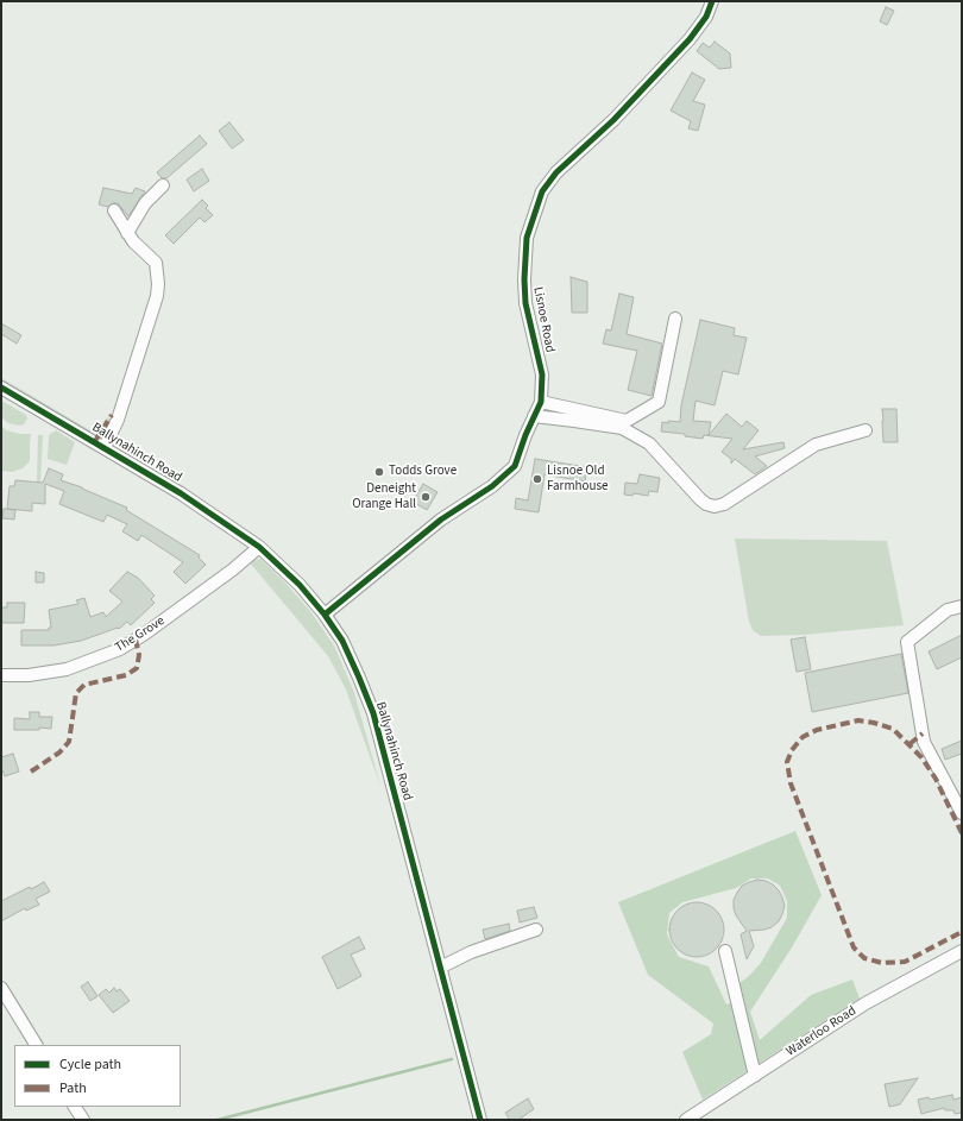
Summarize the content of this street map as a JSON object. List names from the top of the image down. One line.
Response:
{"streets":{"street":["Lisnoe Road","Ballynahinch Road","The Grove","Waterloo Road"]},"crossings":[["Lisnoe Road","Ballynahinch Road"],["Ballynahinch Road","The Grove"]],"places":["Todds Grove","Lisnoe Old Farmhouse","Deneight Orange Hall"],"legend":["Cycle path","Path"]}
